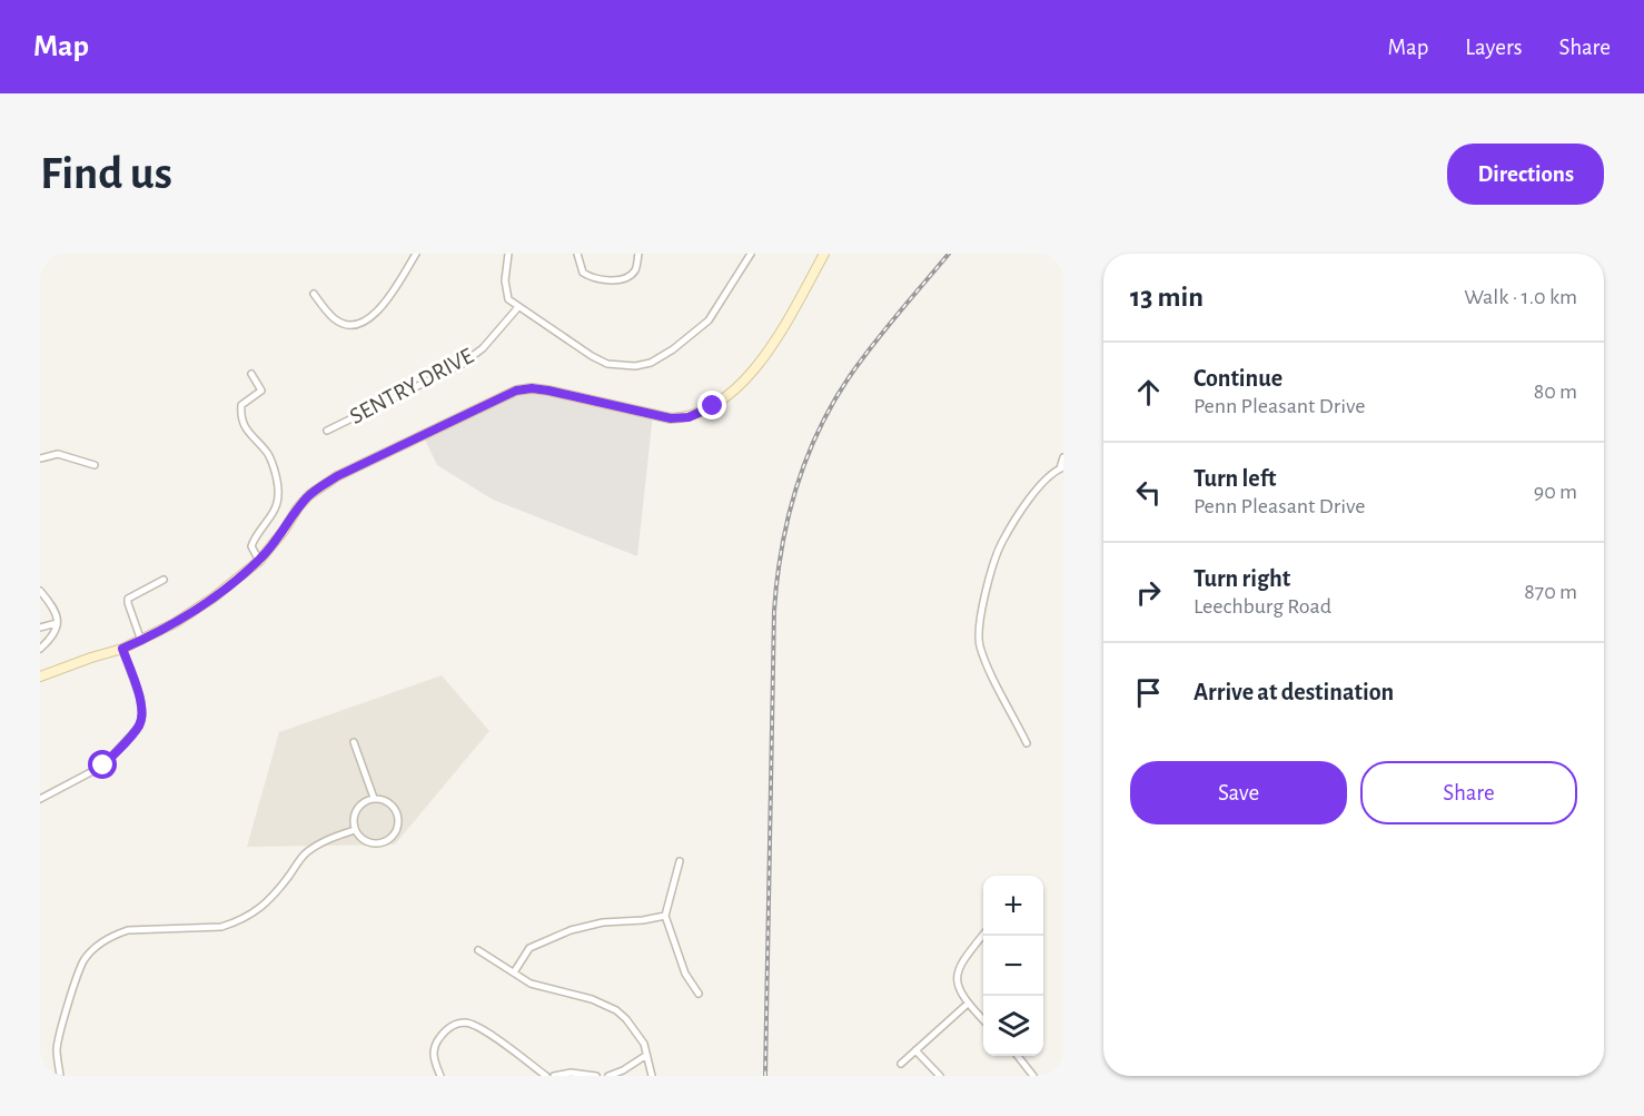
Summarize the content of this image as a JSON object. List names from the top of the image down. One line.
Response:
{"streets":{"street":["SENTRY DRIVE"]},"page":{"header":"Map","nav":["Map","Layers","Share"],"buttons":["Directions",["Save","Share"]],"title":"Find us","heading":["13 min","Walk · 1.0 km"],"list":[["Continue","Penn Pleasant Drive","80 m"],["Turn left","Penn Pleasant Drive","90 m"],["Turn right","Leechburg Road","870 m"],"Arrive at destination"],"map_buttons":["+","−"]}}
